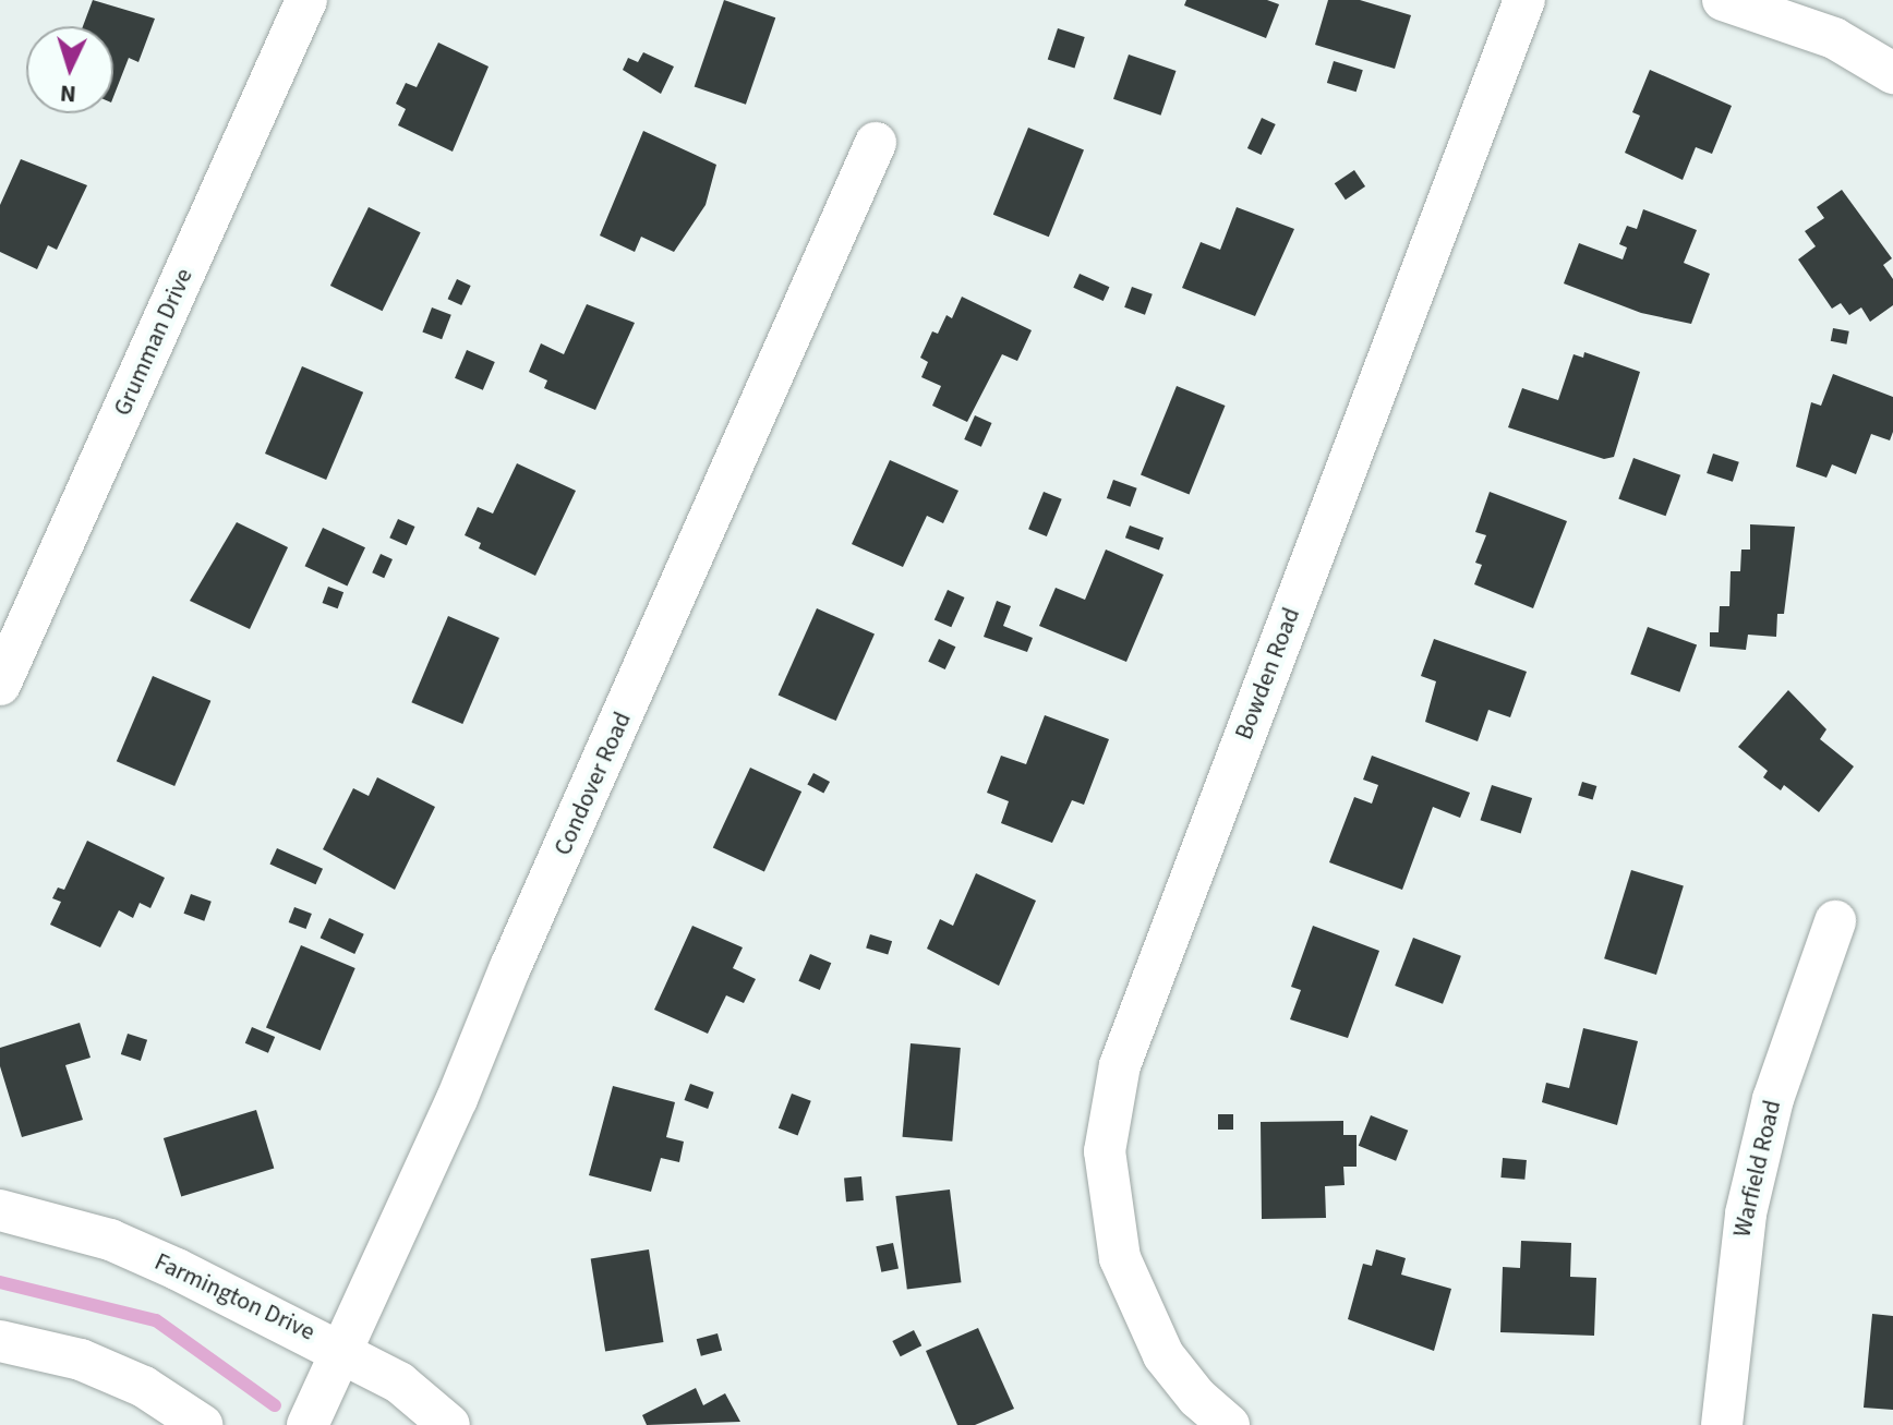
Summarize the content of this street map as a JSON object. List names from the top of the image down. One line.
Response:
{"streets":{"street":["Grumman Drive","Bowden Road","Condover Road","Warfield Road","Farmington Drive"]},"crossings":[["Condover Road","Farmington Drive"]],"north":"bottom"}
